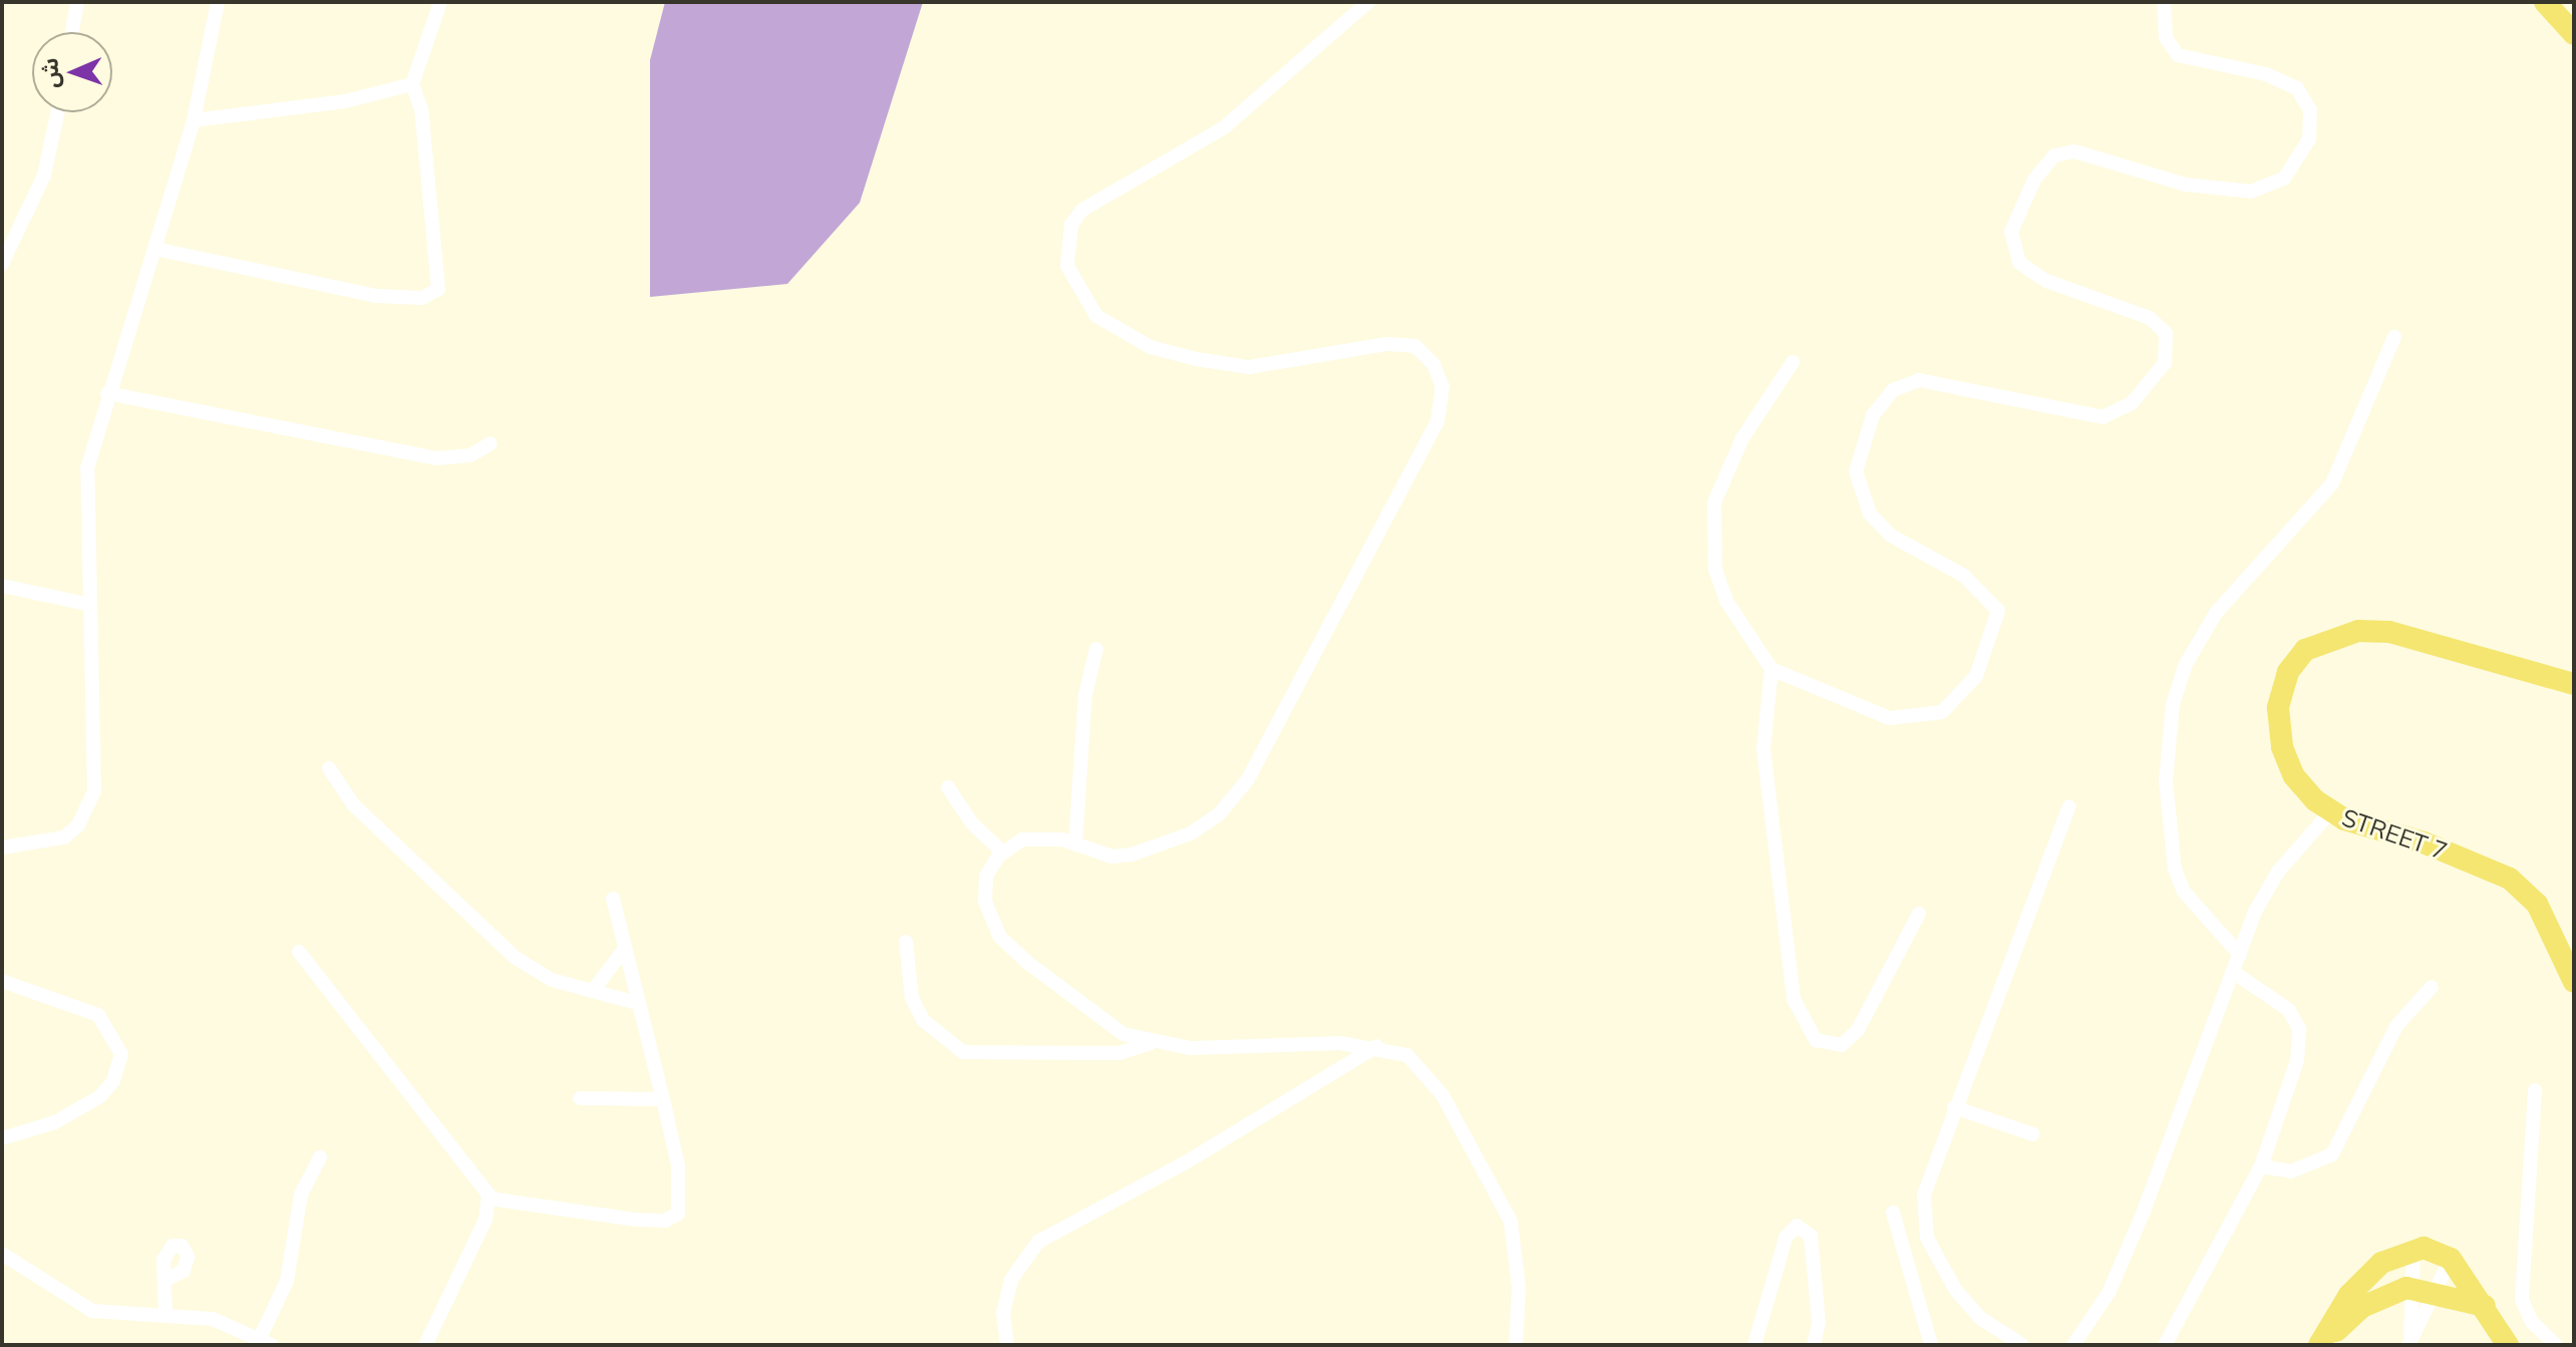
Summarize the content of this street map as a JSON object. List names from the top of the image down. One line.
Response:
{"streets":{"main road":["STREET 7"]},"north":"left"}
